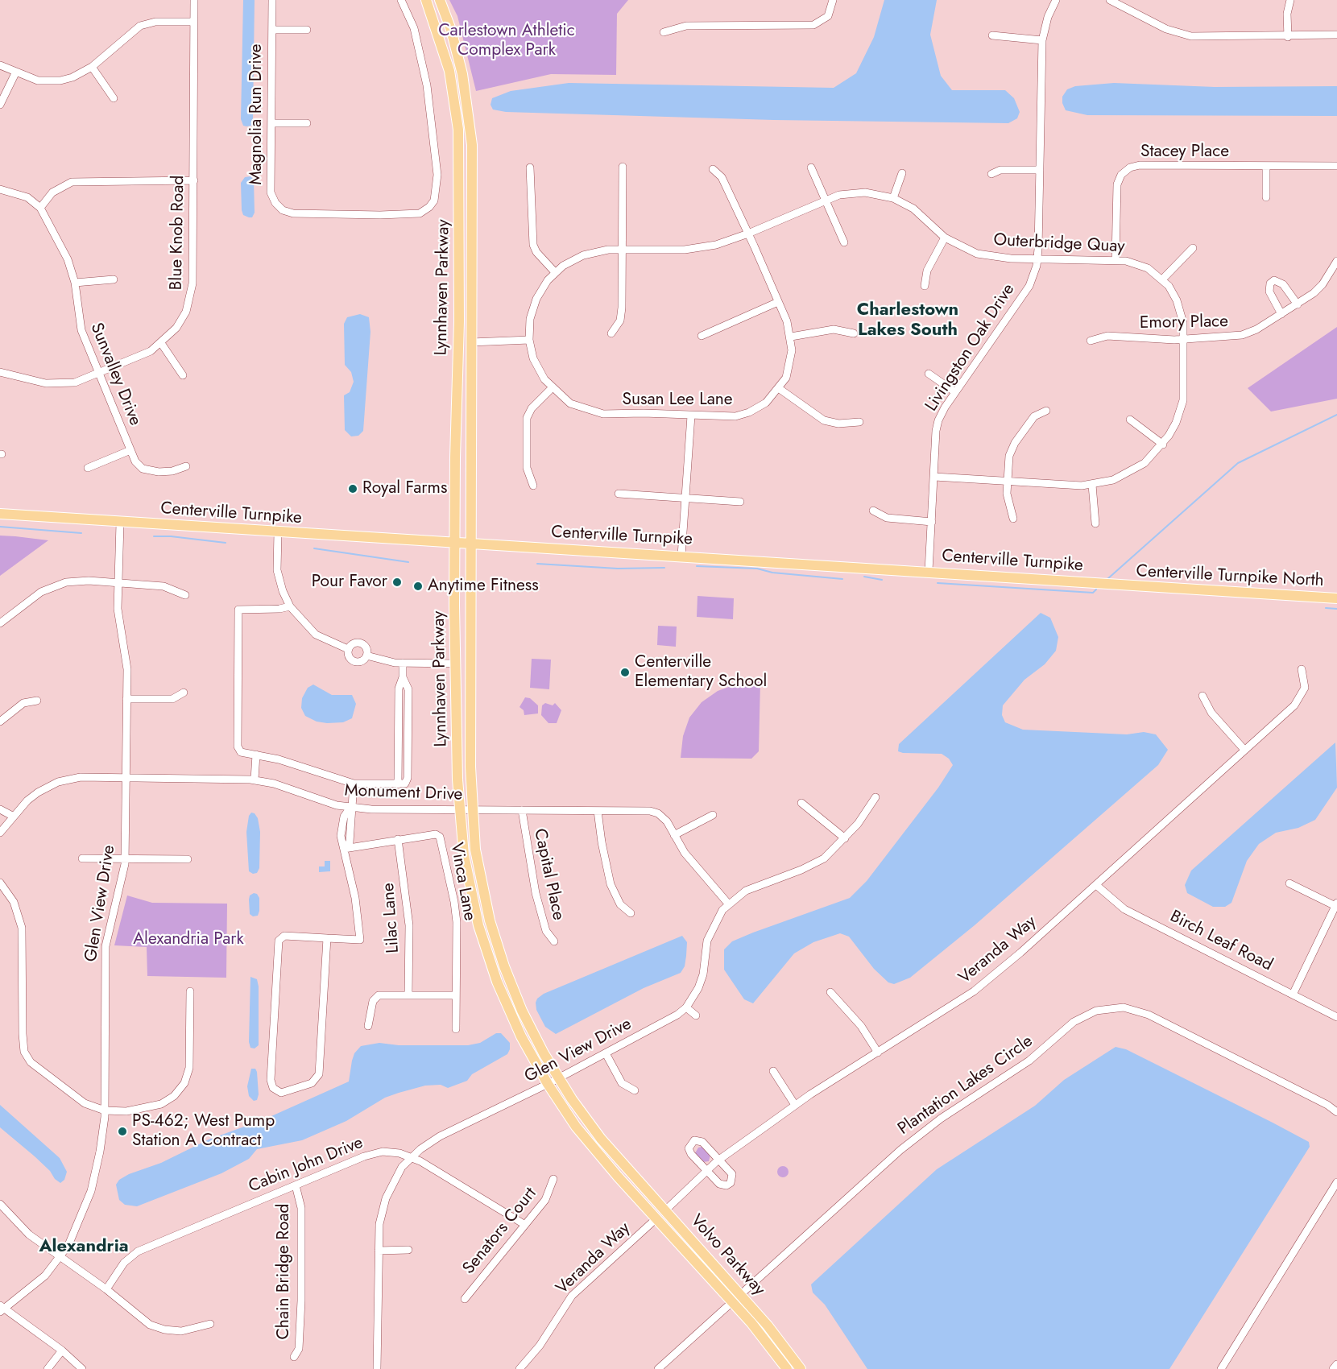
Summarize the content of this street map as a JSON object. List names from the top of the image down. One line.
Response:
{"streets":{"main road":["Lynnhaven Parkway","Centerville Turnpike","Centerville Turnpike North","Volvo Parkway"],"street":["Magnolia Run Drive","Stacey Place","Blue Knob Road","Outerbridge Quay","Emory Place","Livingston Oak Drive","Sunvalley Drive","Susan Lee Lane","Monument Drive","Capital Place","Vinca Lane","Glen View Drive","Lilac Lane","Birch Leaf Road","Veranda Way","Plantation Lakes Circle","Cabin John Drive","Senators Court","Chain Bridge Road"]},"crossings":[["Stacey Place","Outerbridge Quay"],["Blue Knob Road","Sunvalley Drive"],["Outerbridge Quay","Emory Place"],["Outerbridge Quay","Livingston Oak Drive"],["Outerbridge Quay","Susan Lee Lane"],["Lynnhaven Parkway","Centerville Turnpike"],["Lynnhaven Parkway","Monument Drive"],["Lynnhaven Parkway","Glen View Drive"],["Lynnhaven Parkway","Volvo Parkway"],["Livingston Oak Drive","Centerville Turnpike"],["Centerville Turnpike","Centerville Turnpike North"],["Centerville Turnpike","Glen View Drive"],["Monument Drive","Capital Place"],["Monument Drive","Glen View Drive"],["Vinca Lane","Lilac Lane"],["Glen View Drive","Cabin John Drive"],["Birch Leaf Road","Veranda Way"],["Veranda Way","Volvo Parkway"],["Plantation Lakes Circle","Volvo Parkway"],["Cabin John Drive","Senators Court"],["Cabin John Drive","Chain Bridge Road"]],"districts":["Charlestown Lakes South","Alexandria"],"parks":["Carlestown Athletic Complex Park","Alexandria Park"],"places":["Royal Farms","Pour Favor","Anytime Fitness","Centerville Elementary School","PS-462; West Pump Station A Contract"]}
